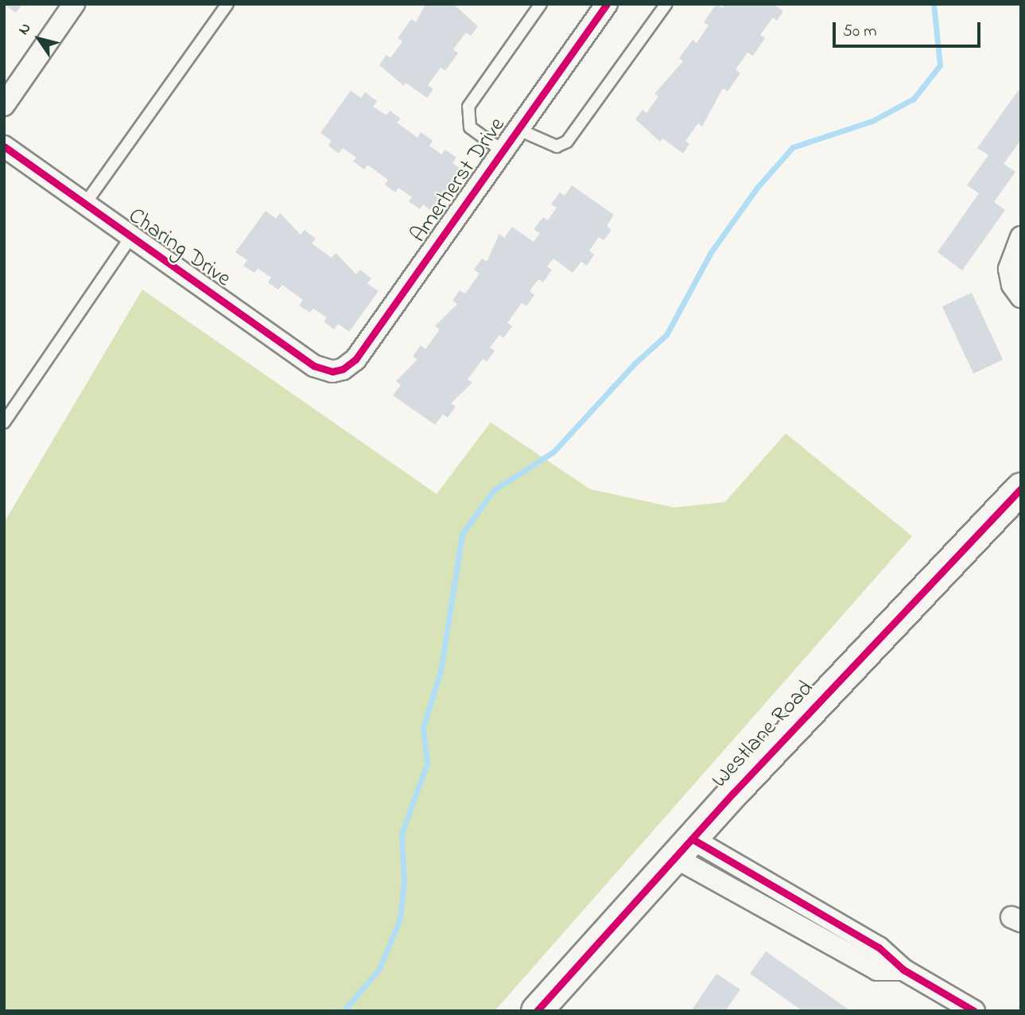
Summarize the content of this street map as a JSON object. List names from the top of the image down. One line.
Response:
{"streets":{"main road":["Westlane Road"],"street":["Amerherst Drive","Charing Drive"]},"crossings":[["Amerherst Drive","Charing Drive"]],"scale_bar":"50 m","north":"top left"}
